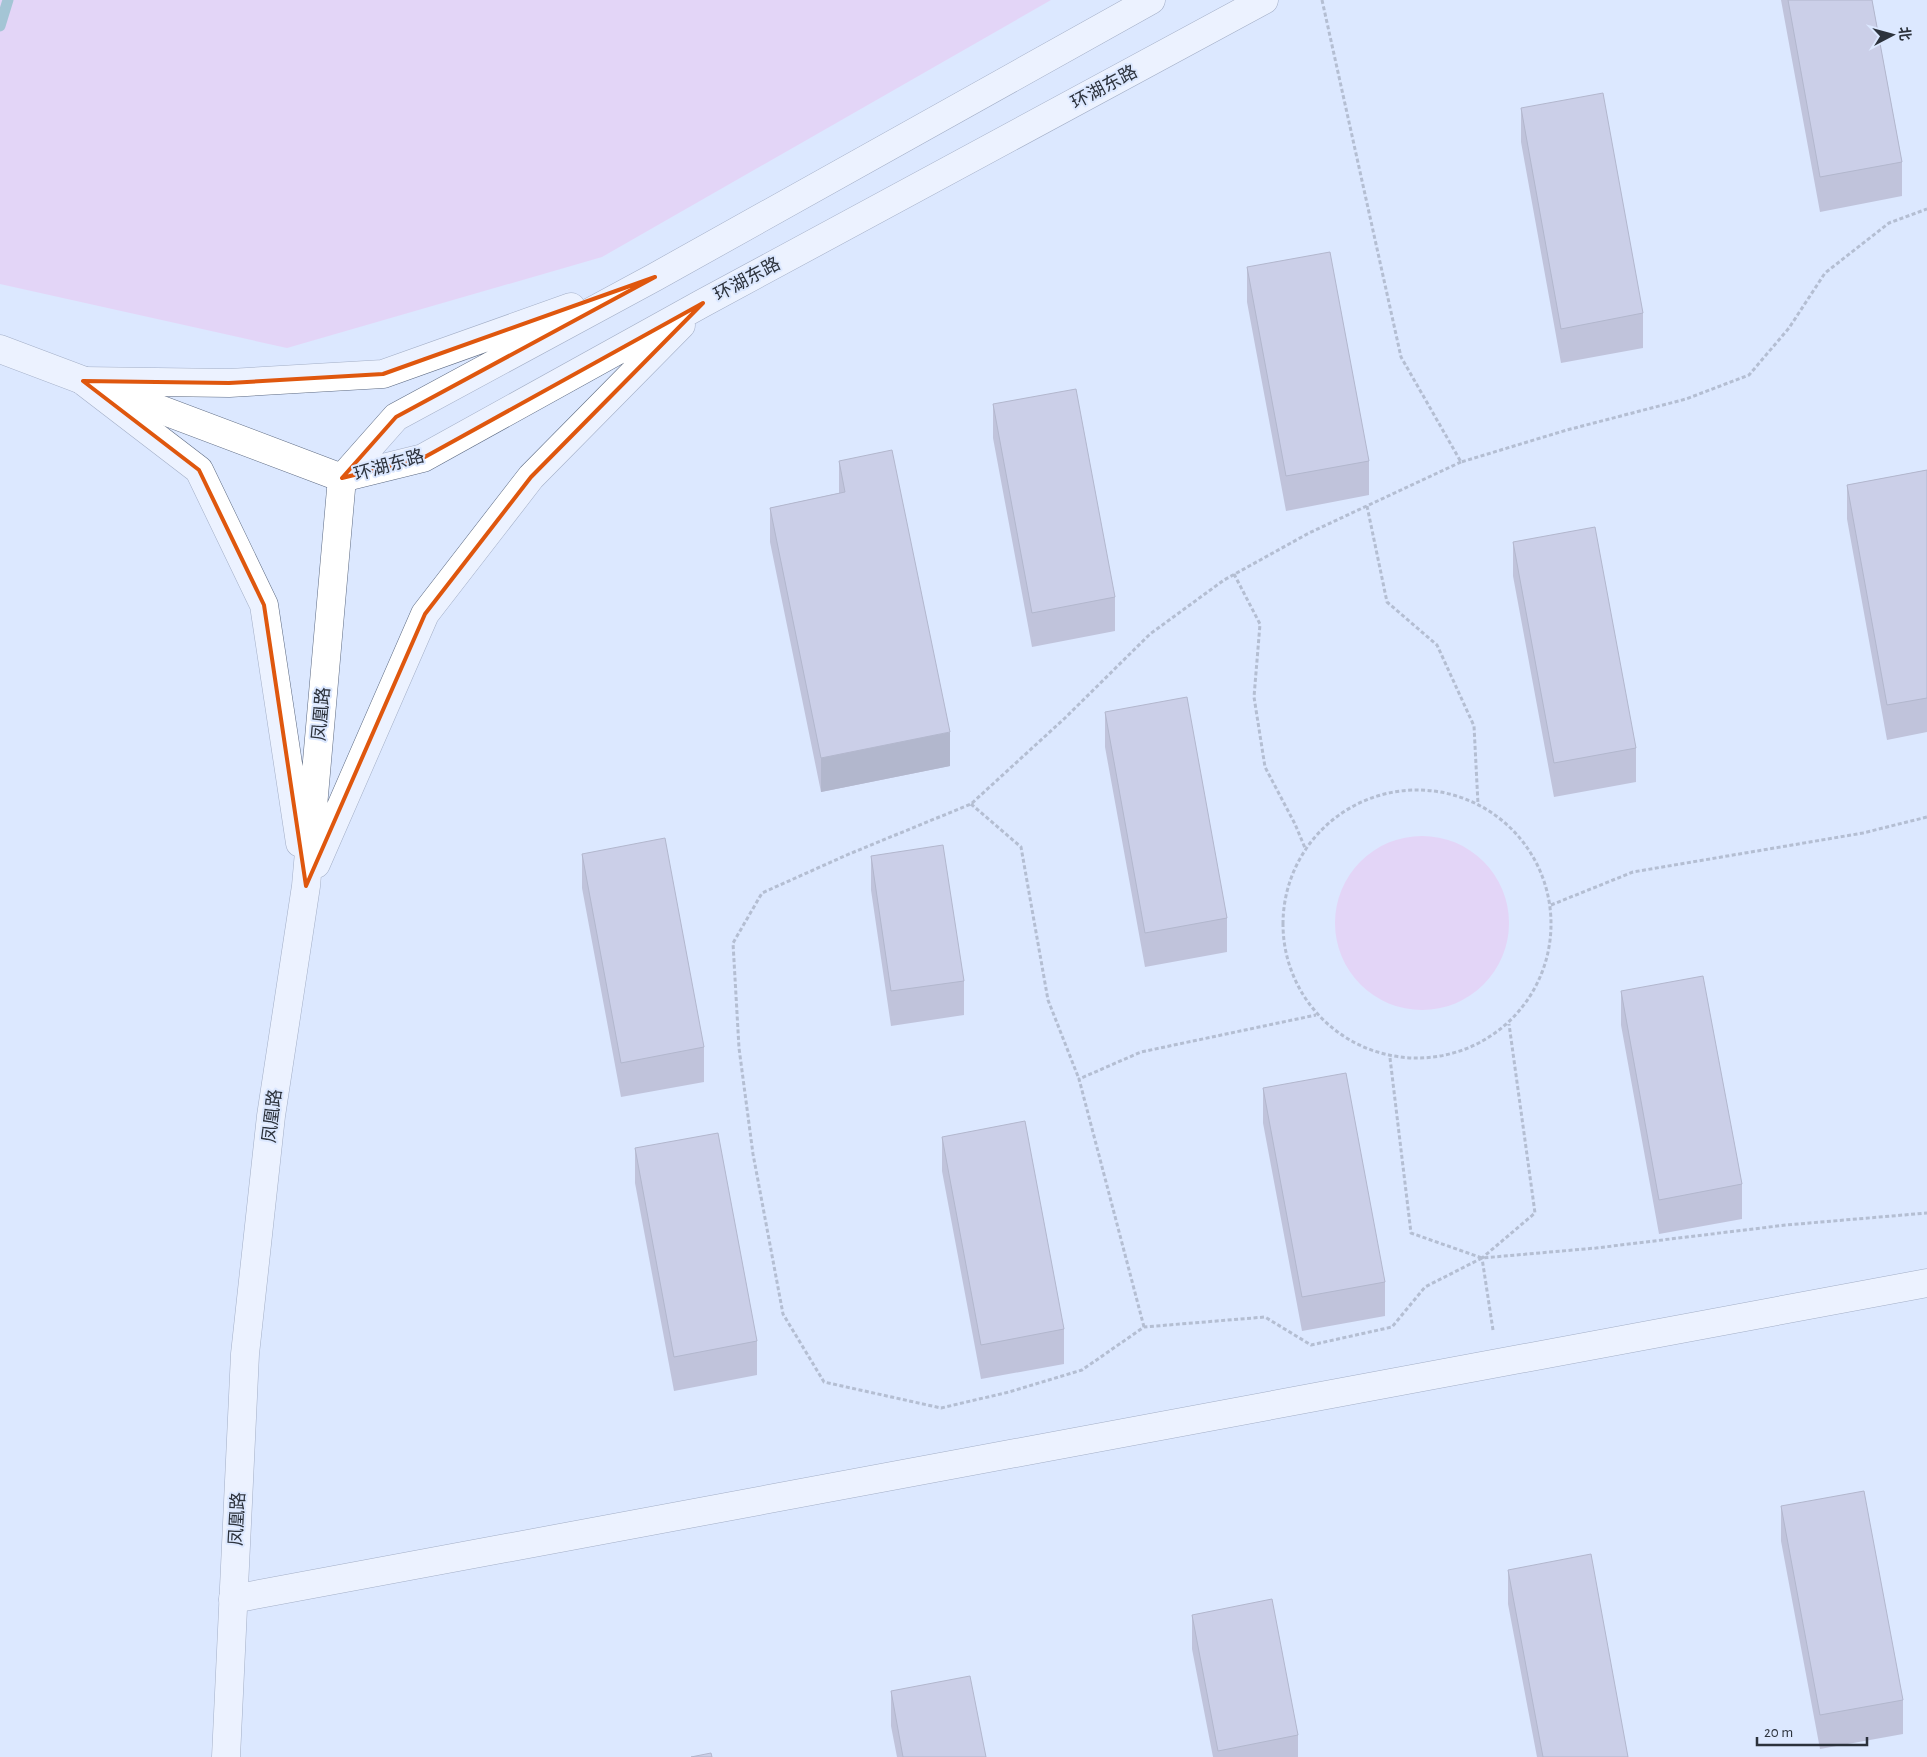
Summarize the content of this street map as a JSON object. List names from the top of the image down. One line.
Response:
{"streets":{"main road":["环湖东路","凤凰路"]},"crossings":[["环湖东路","凤凰路"]],"scale_bar":"20 m","north":"right"}
